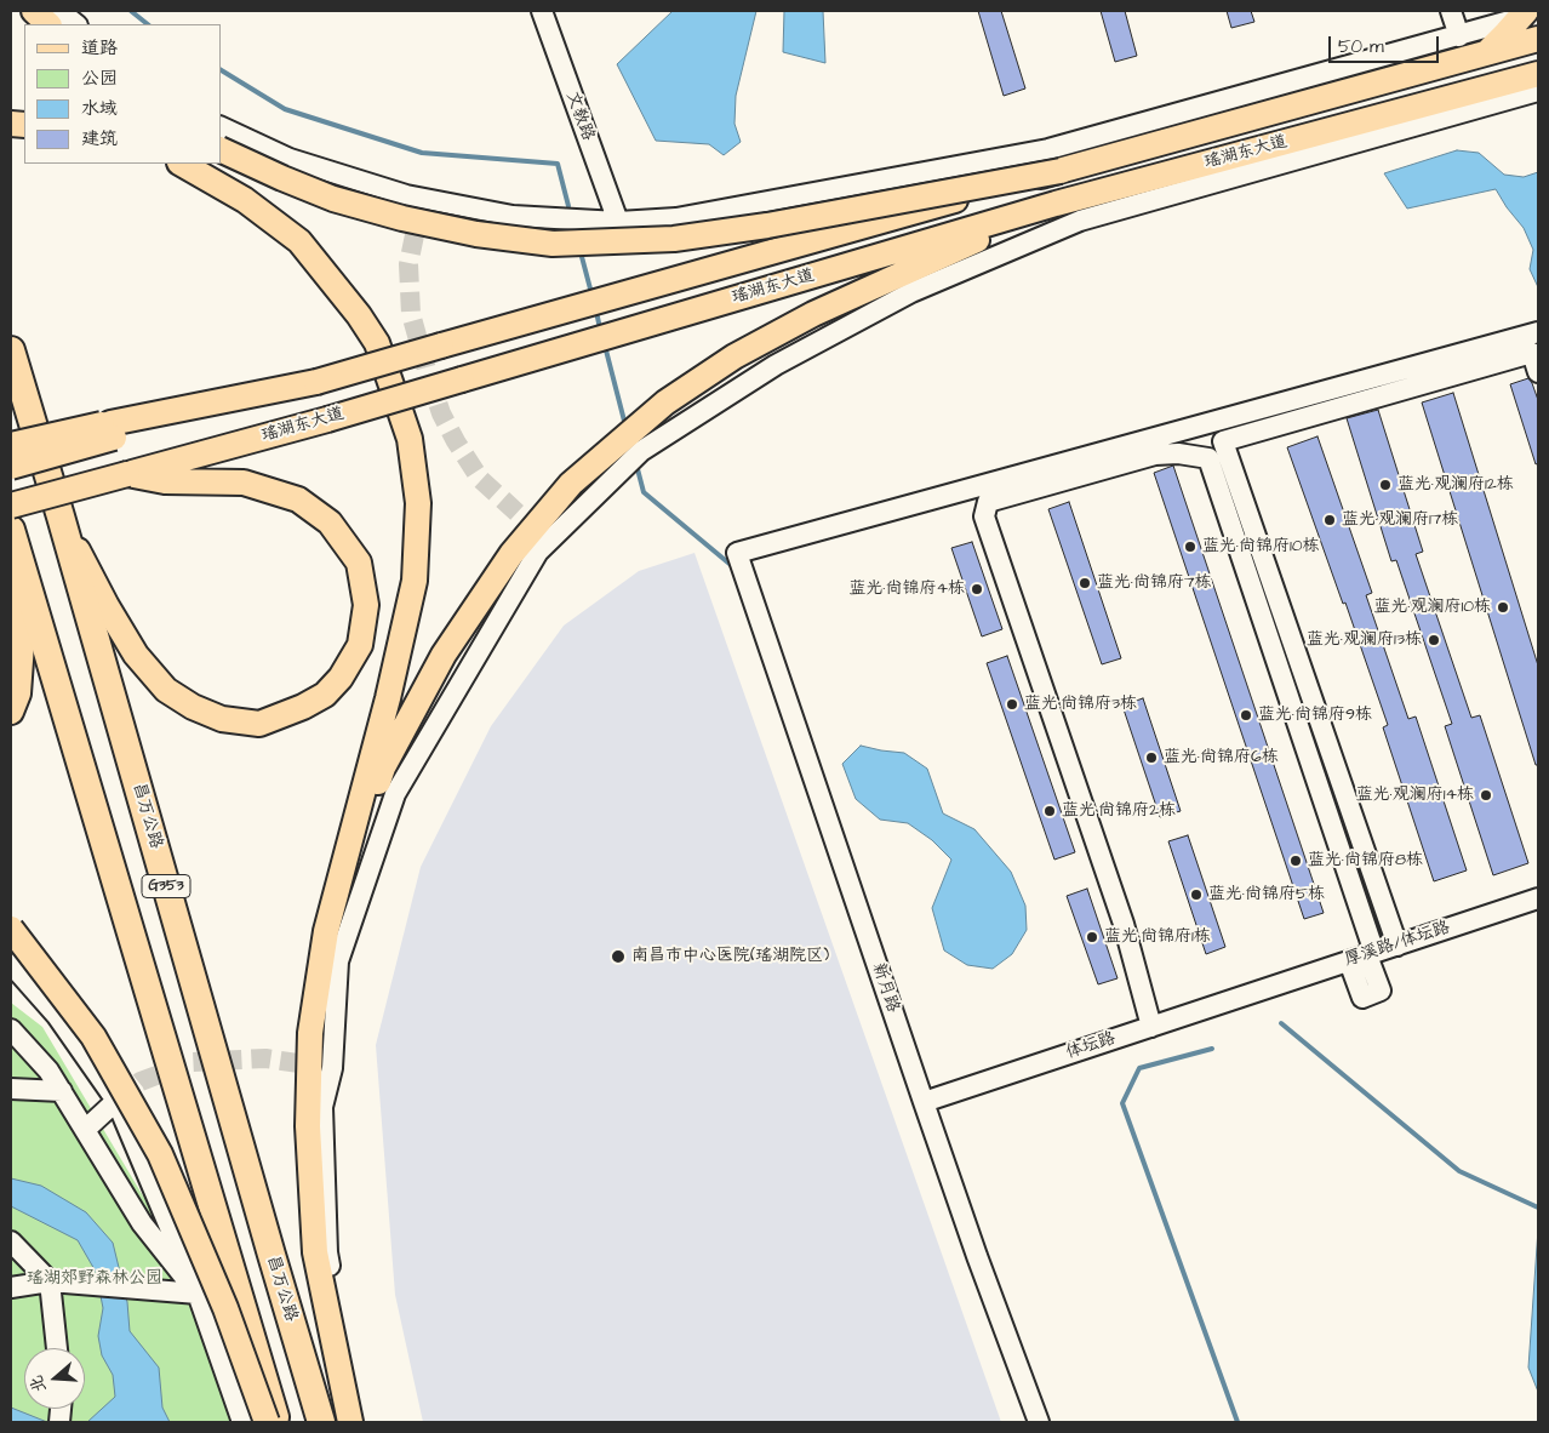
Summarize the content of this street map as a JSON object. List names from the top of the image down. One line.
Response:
{"streets":{"highway":["昌万公路","G353"],"main road":["瑶湖东大道"],"street":["文教路","厚溪路/体坛路","新月路","体坛路"]},"crossings":[["厚溪路/体坛路","体坛路"],["新月路","体坛路"]],"parks":["瑶湖郊野森林公园"],"places":["蓝光·观澜府12栋","蓝光·观澜府17栋","蓝光·尚锦府10栋","蓝光·尚锦府7栋","蓝光·尚锦府4栋","蓝光·观澜府10栋","蓝光·观澜府13栋","蓝光·尚锦府3栋","蓝光·尚锦府9栋","蓝光·尚锦府6栋","蓝光·观澜府14栋","蓝光·尚锦府2栋","蓝光·尚锦府8栋","蓝光·尚锦府5栋","蓝光·尚锦府1栋","南昌市中心医院(瑶湖院区)"],"legend":["道路","公园","水域","建筑"],"scale_bar":"50 m","north":"left"}
